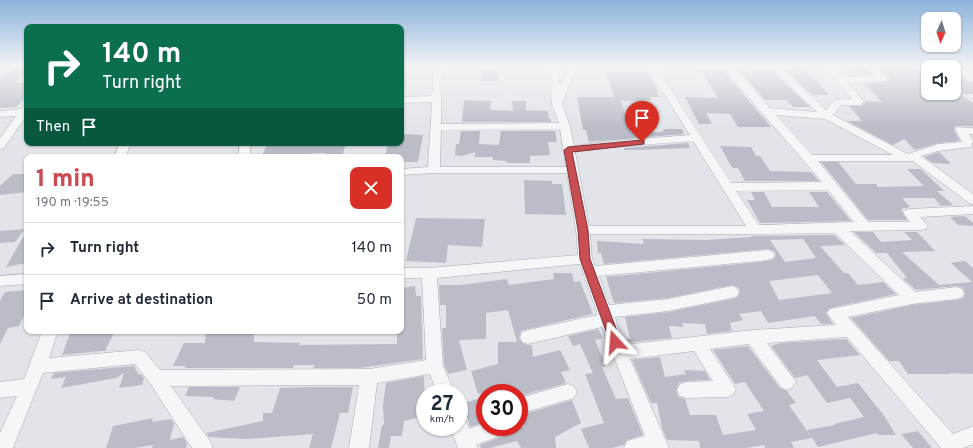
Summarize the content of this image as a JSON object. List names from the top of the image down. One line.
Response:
{"north":"bottom","page":{"turn":["140 m","Turn right"],"then":"Then","heading":["1 min","190 m · 19:55"],"list":[{"name":"Turn right","value":"140 m"},{"name":"Arrive at destination","value":"50 m"}],"speed":"27 km/h","limit":"30"}}
